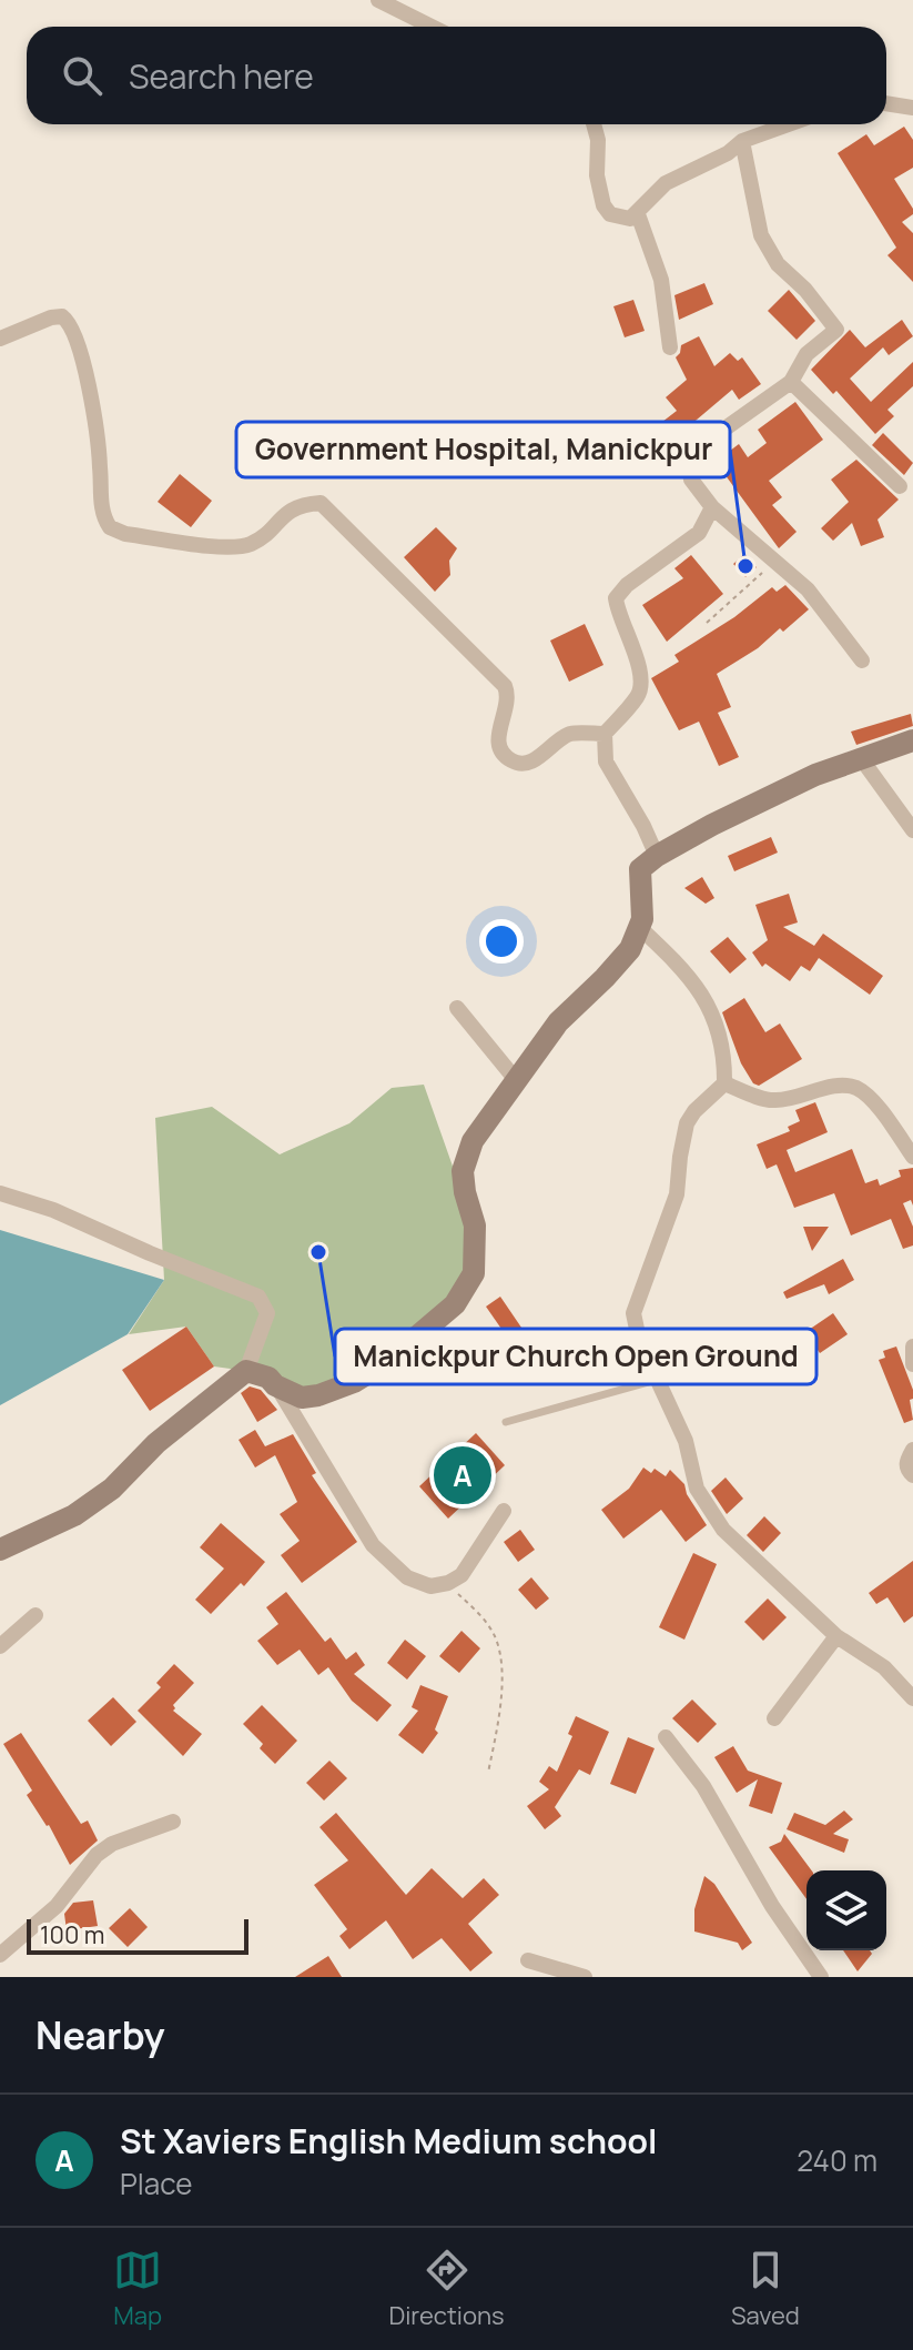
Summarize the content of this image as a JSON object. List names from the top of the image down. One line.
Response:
{"places":["Government Hospital, Manickpur","Manickpur Church Open Ground"],"scale_bar":"100 m","page":{"search":"Search here","pins":"A","scale":"100 m","heading":"Nearby","list":[{"mark":"A","name":"St Xaviers English Medium school","note":"Place","value":"240 m"}],"nav":["Map","Directions","Saved"]}}
